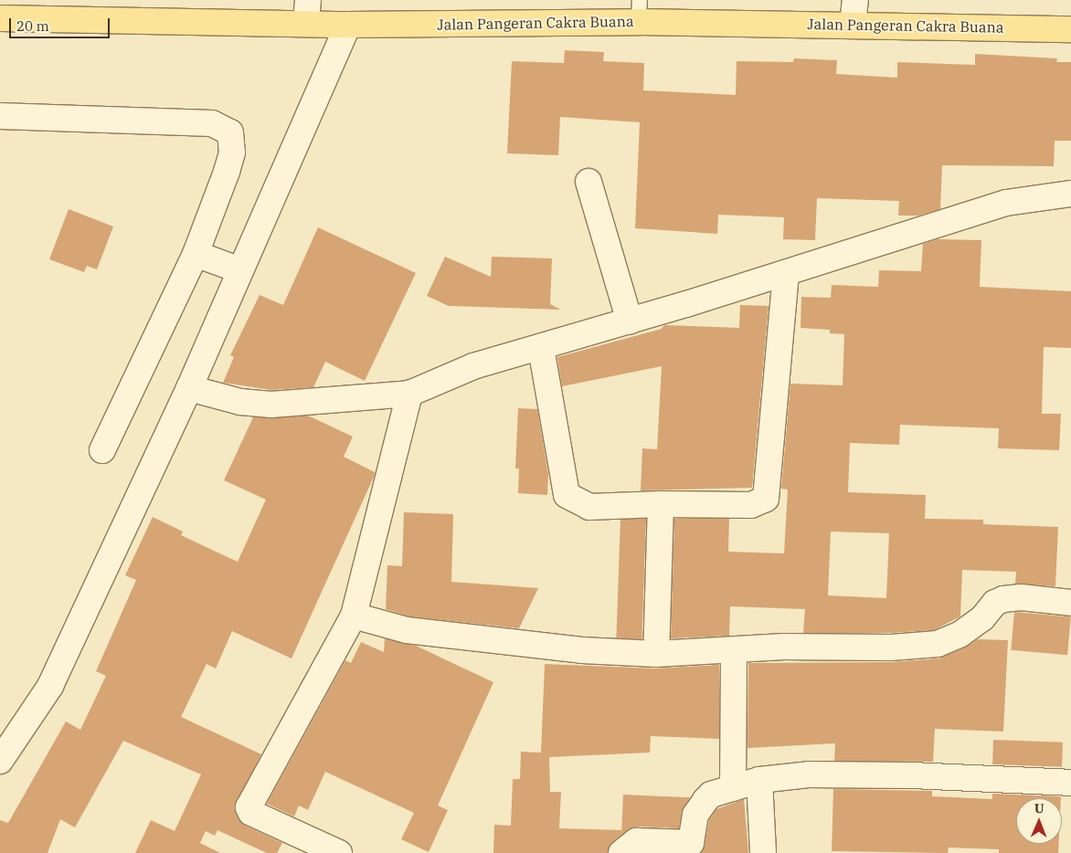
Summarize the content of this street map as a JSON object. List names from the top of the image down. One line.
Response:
{"streets":{"main road":["Jalan Pangeran Cakra Buana"]},"scale_bar":"20 m","north":"top"}
